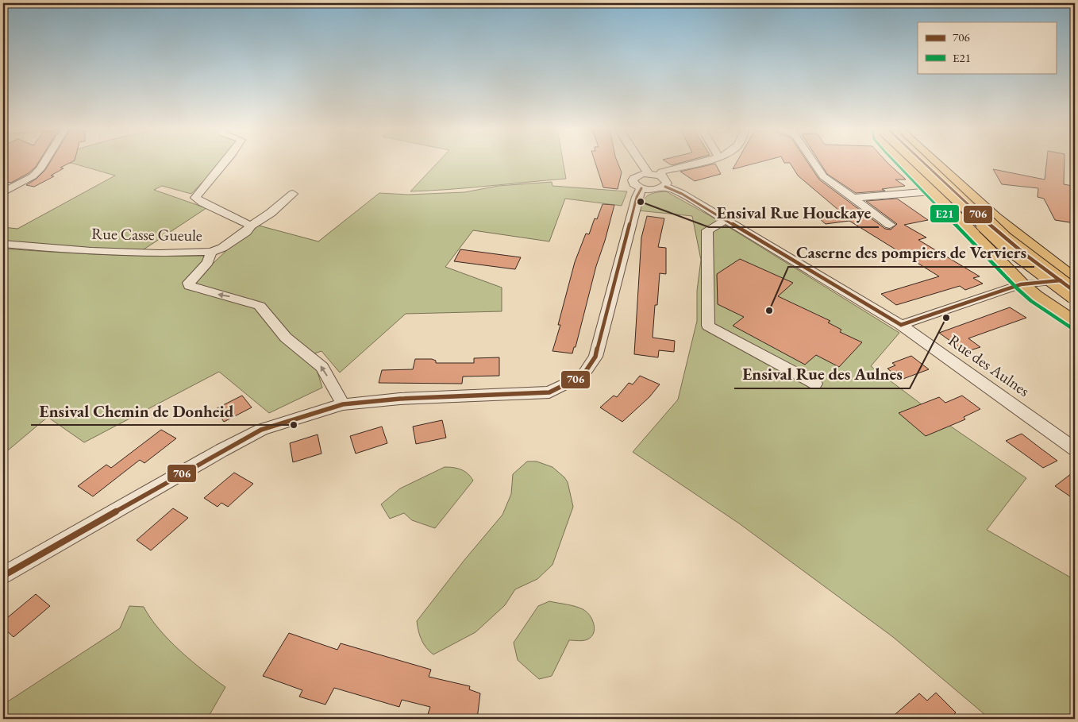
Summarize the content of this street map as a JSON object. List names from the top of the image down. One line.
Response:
{"streets":{"street":["Rue Casse Gueule","Rue des Aulnes"]},"one_way":["Rue Casse Gueule"],"places":["Ensival Rue Houckaye","Caserne des pompiers de Verviers","Ensival Rue des Aulnes","Ensival Chemin de Donheid"],"lines":["transit line 706","transit line E21"],"legend":["706","E21"]}
